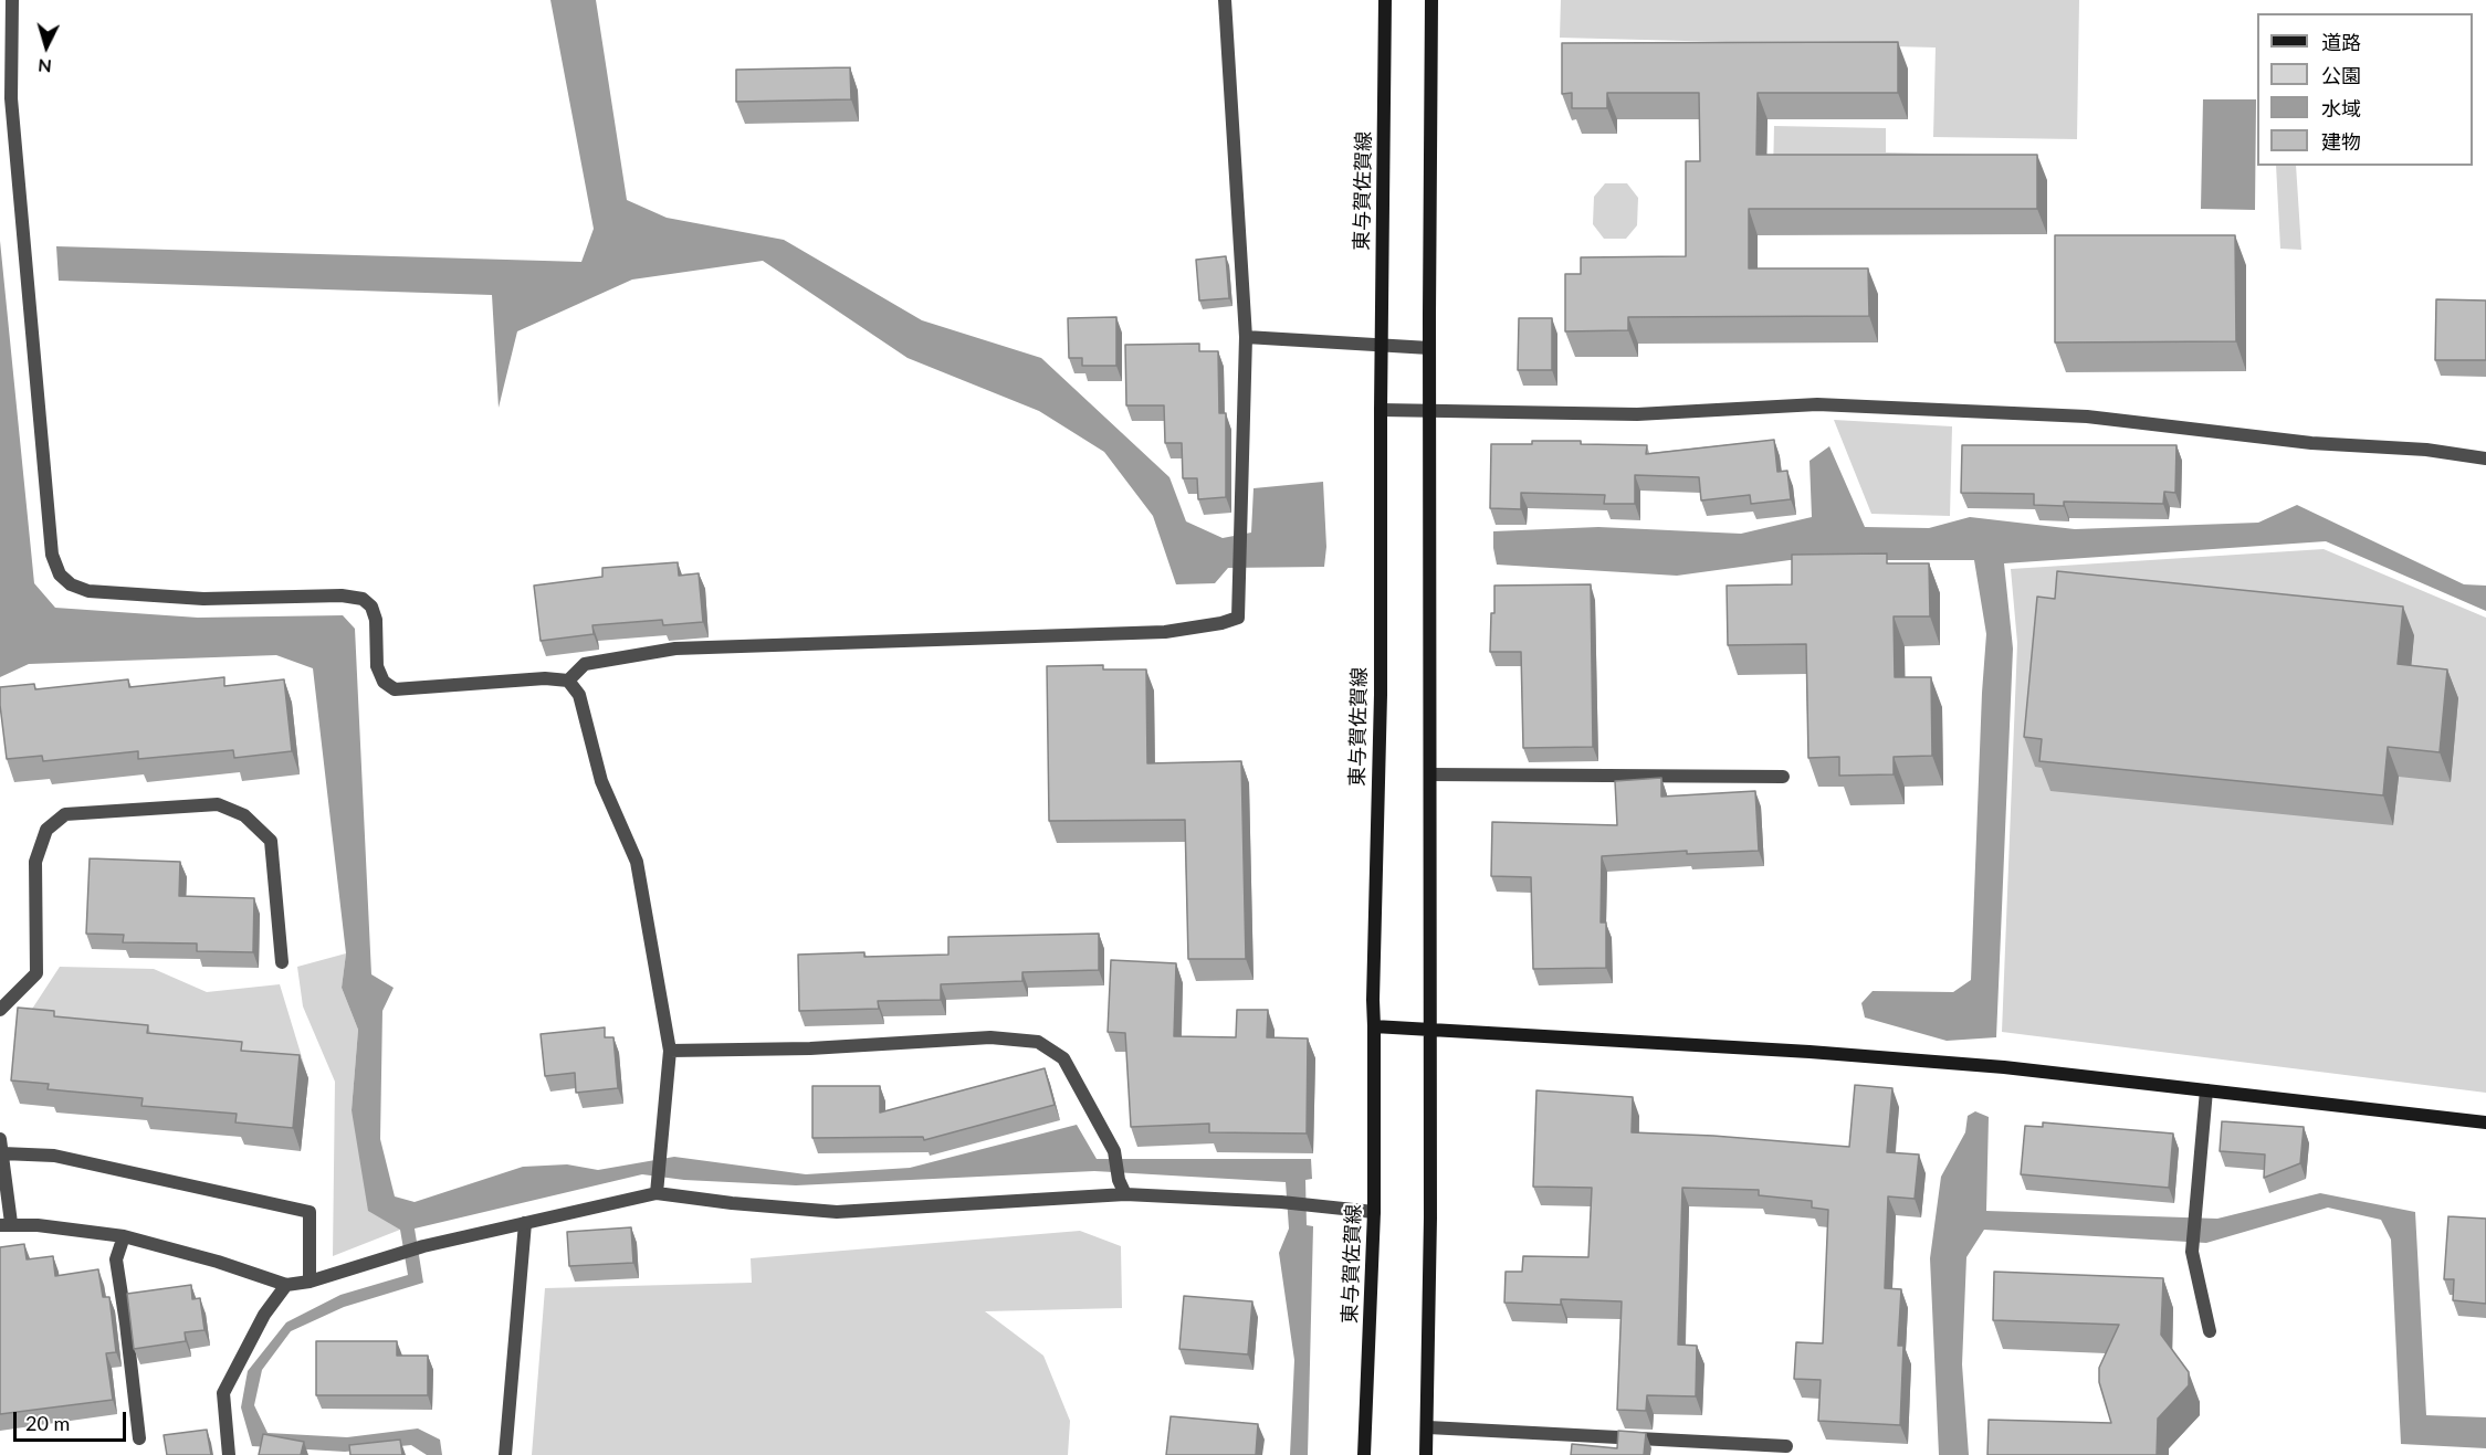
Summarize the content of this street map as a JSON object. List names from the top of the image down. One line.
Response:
{"streets":{"main road":["東与賀佐賀線"]},"legend":["道路","公園","水域","建物"],"scale_bar":"20 m","north":"bottom"}
